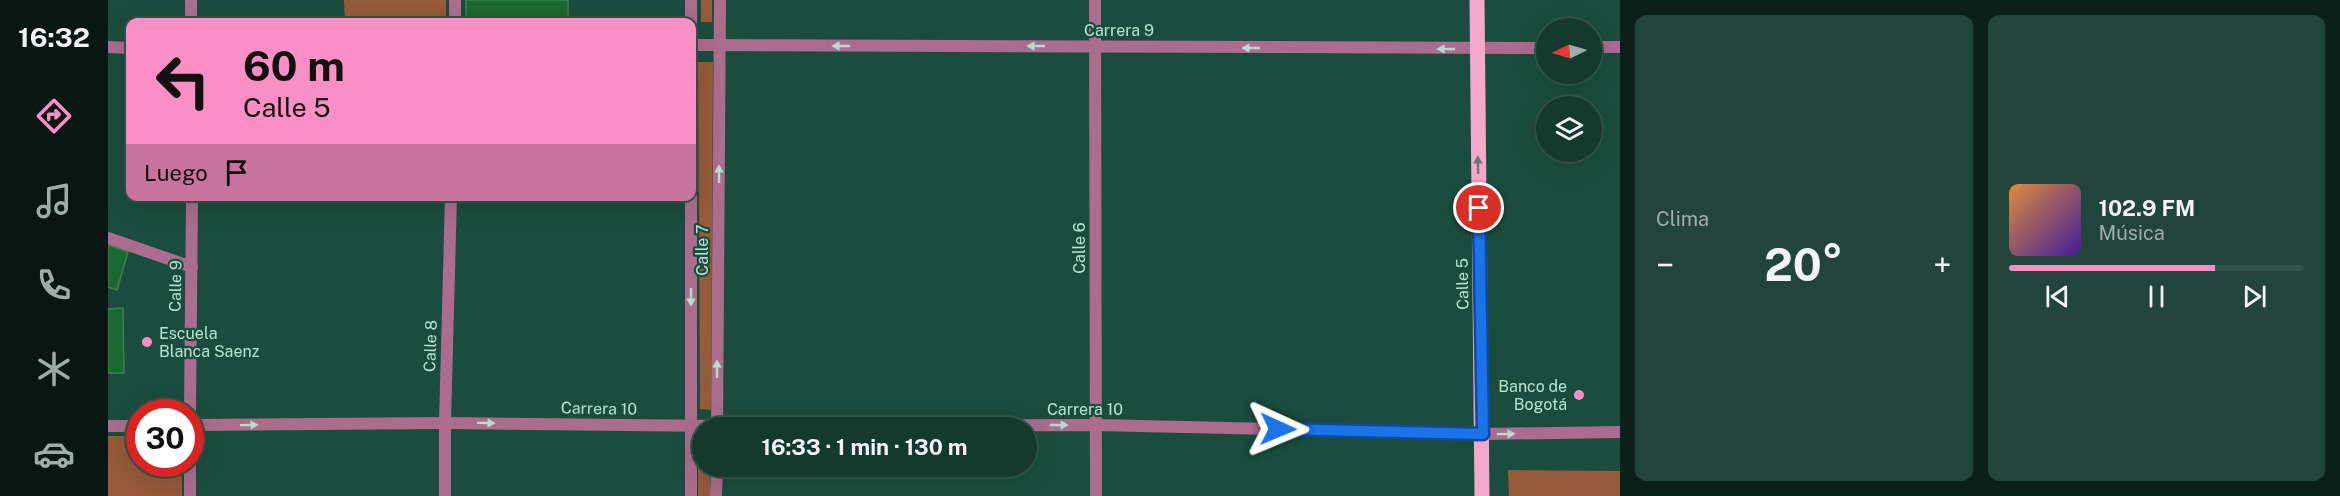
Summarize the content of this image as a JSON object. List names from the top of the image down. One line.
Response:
{"streets":{"main road":["Calle 5"],"street":["Carrera 9","Calle 6","Calle 7","Calle 9","Calle 8","Carrera 10"]},"crossings":[["Carrera 9","Calle 6"],["Carrera 9","Calle 7"],["Carrera 9","Calle 5"],["Calle 6","Carrera 10"],["Calle 7","Carrera 10"],["Calle 5","Carrera 10"],["Calle 8","Carrera 10"]],"one_way":["Carrera 9","Calle 5","Carrera 10"],"places":["Escuela Blanca Saenz","Banco de Bogotá"],"north":"left","page":{"tabs":"16:32","tile":"Clima","turn":["60 m","Calle 5"],"then":"Luego","song":["102.9 FM","Música"],"heat":["−","20°","+"],"limit":"30","trip":"16:33 · 1 min · 130 m"}}
